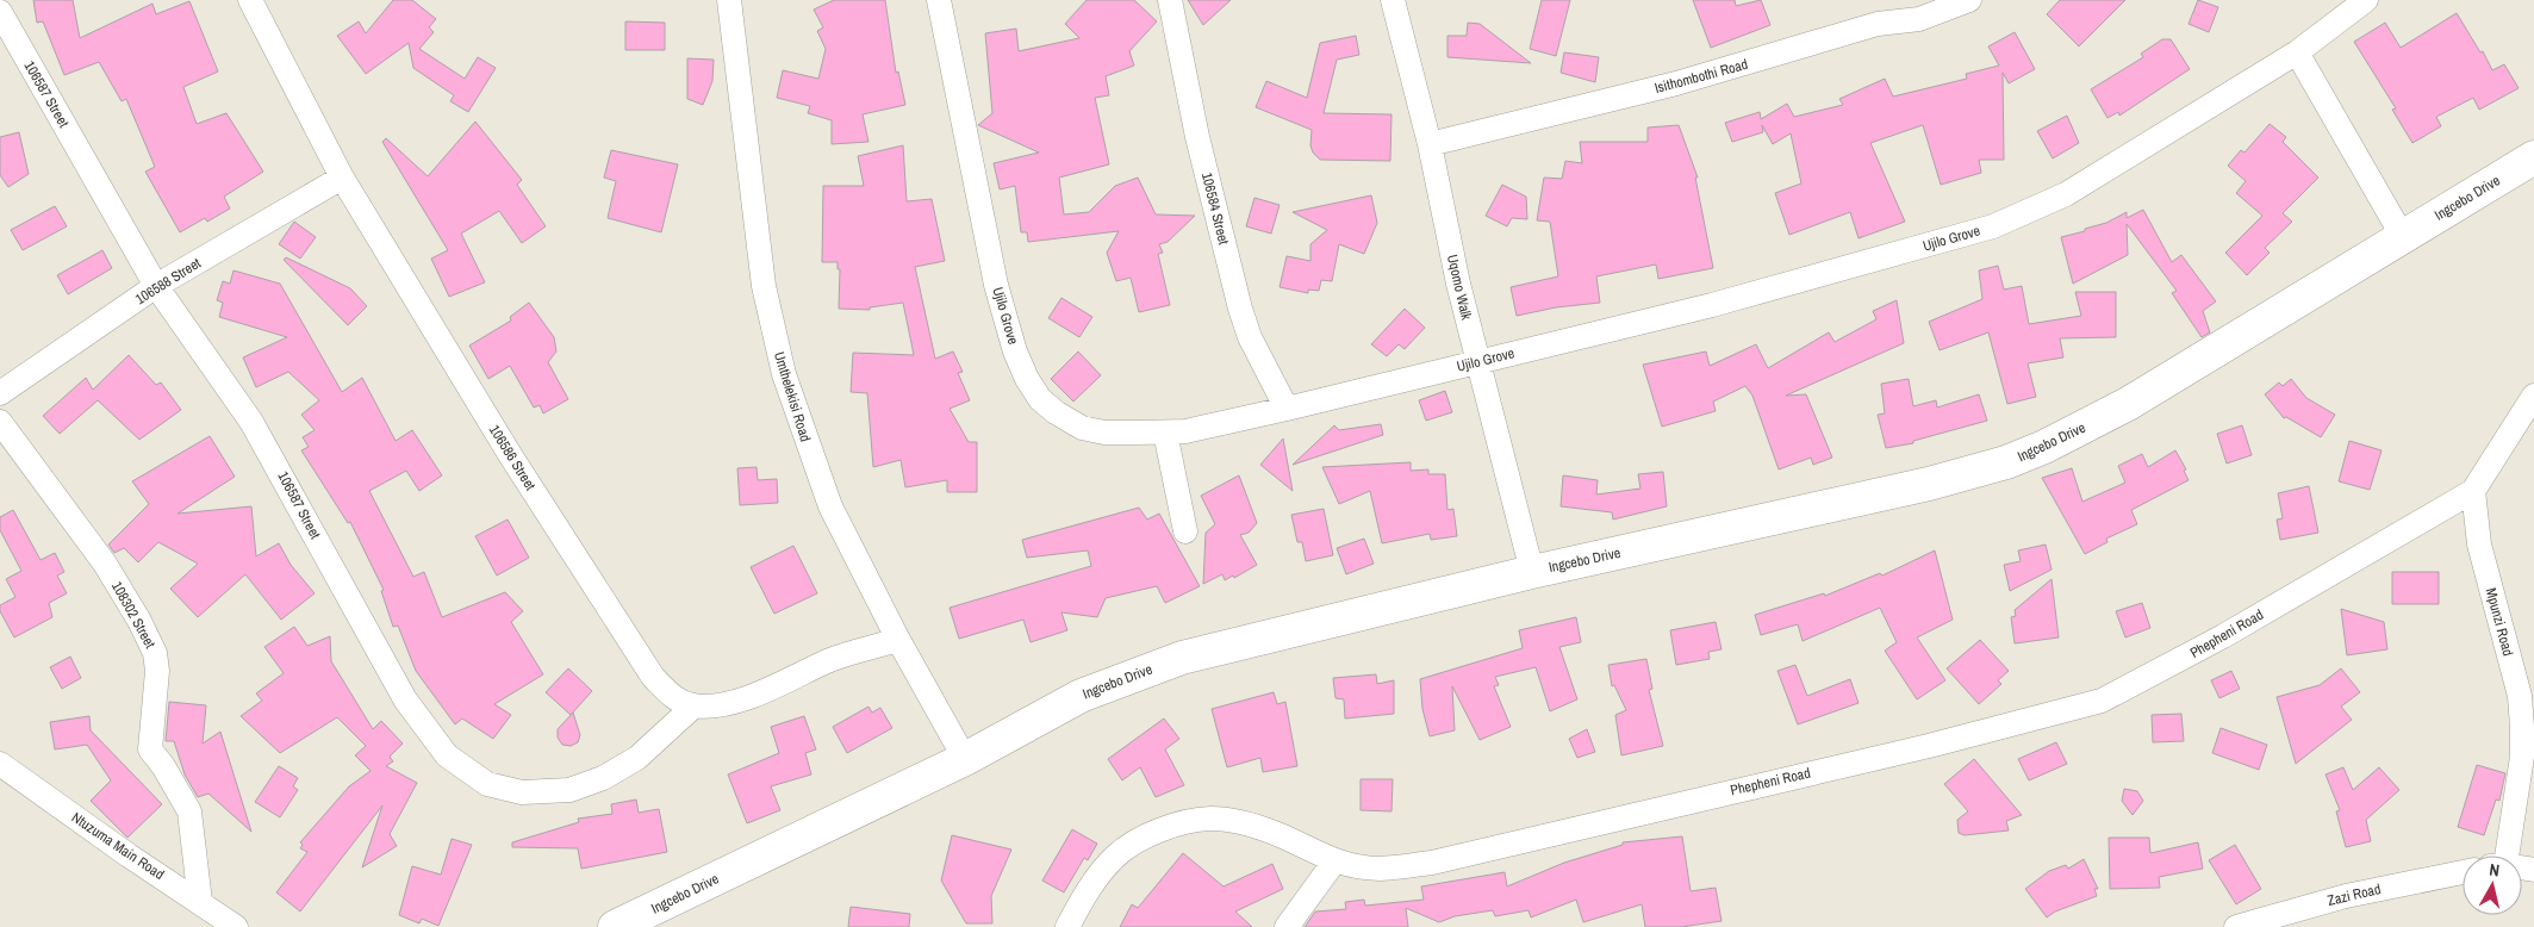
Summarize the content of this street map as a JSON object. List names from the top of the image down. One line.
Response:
{"streets":{"main road":["Ingcebo Drive"],"street":["Isithombothi Road","106587 Street","106584 Street","Ujilo Grove","106588 Street","Uqomo Walk","Umthelekisi Road","106586 Street","108302 Street","Mpunzi Road","Phepheni Road","Ntuzuma Main Road","Zazi Road"]},"crossings":[["Isithombothi Road","Uqomo Walk"],["106587 Street","106588 Street"],["106587 Street","106586 Street"],["Ingcebo Drive","Uqomo Walk"],["Ingcebo Drive","Umthelekisi Road"],["106584 Street","Ujilo Grove"],["Ujilo Grove","Uqomo Walk"],["106588 Street","106586 Street"],["108302 Street","Ntuzuma Main Road"],["Mpunzi Road","Phepheni Road"]],"north":"top"}
